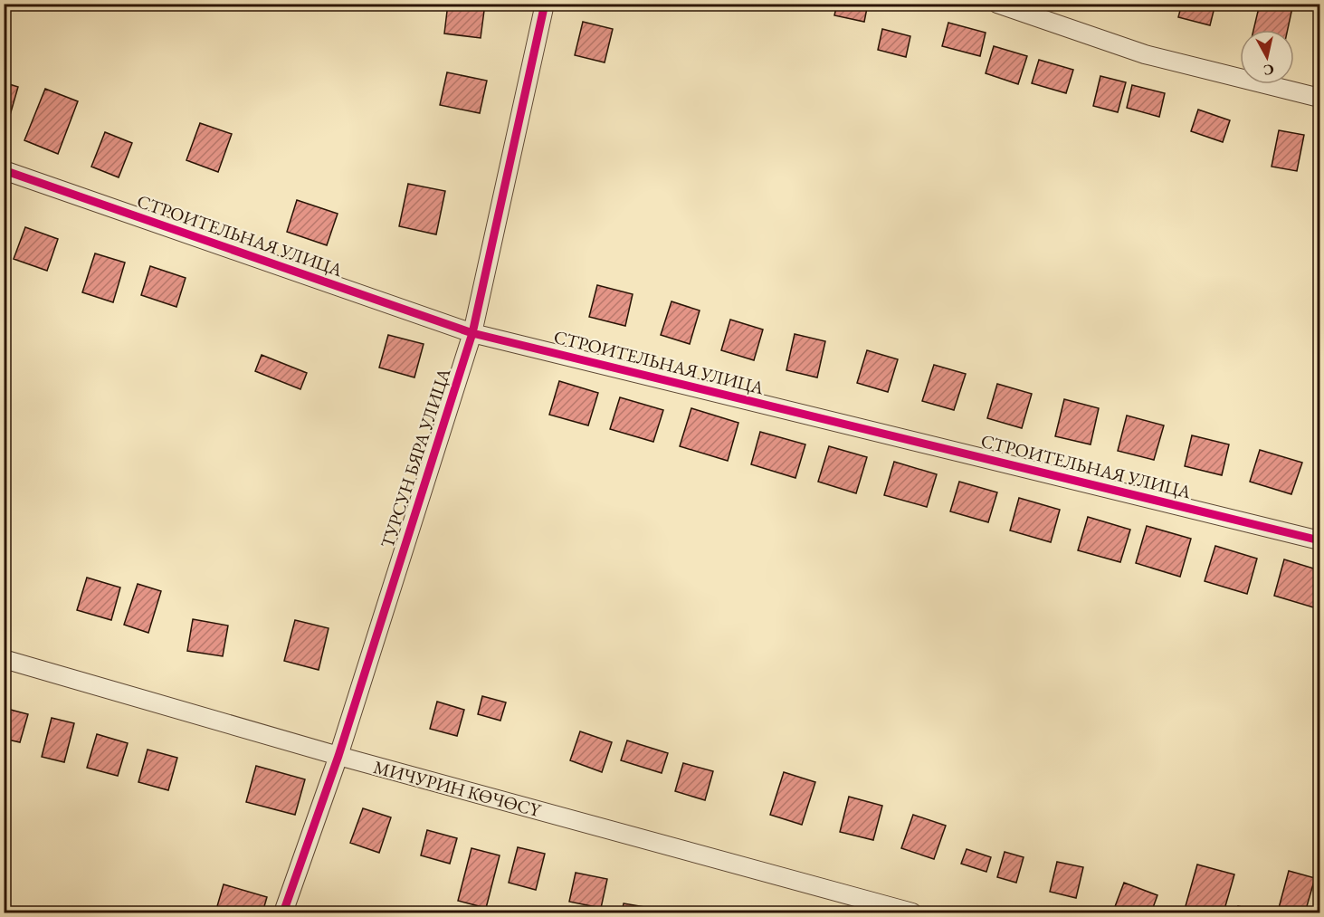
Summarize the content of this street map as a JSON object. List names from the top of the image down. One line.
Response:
{"streets":{"street":["СТРОИТЕЛЬНАЯ УЛИЦА","ТУРСУН БЯРА УЛИЦА","МИЧУРИН КӨЧӨСҮ"]},"crossings":[["СТРОИТЕЛЬНАЯ УЛИЦА","ТУРСУН БЯРА УЛИЦА"],["ТУРСУН БЯРА УЛИЦА","МИЧУРИН КӨЧӨСҮ"]],"north":"bottom"}
